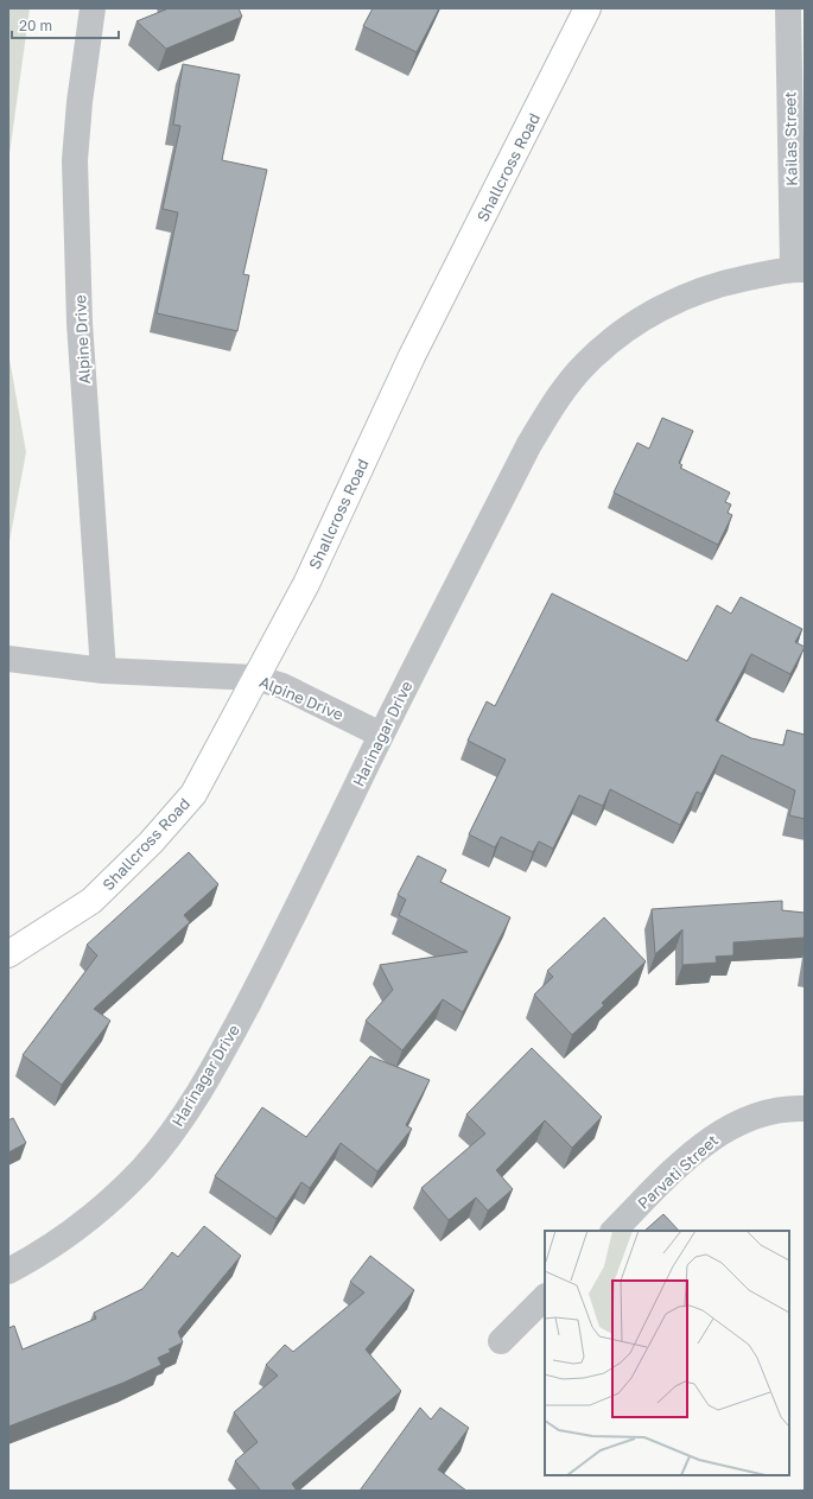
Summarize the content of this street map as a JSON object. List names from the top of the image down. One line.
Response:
{"streets":{"street":["Kailas Street","Shallcross Road","Alpine Drive","Harinagar Drive","Parvati Street"]},"crossings":[["Kailas Street","Harinagar Drive"],["Shallcross Road","Alpine Drive"],["Alpine Drive","Harinagar Drive"]],"scale_bar":"20 m"}
